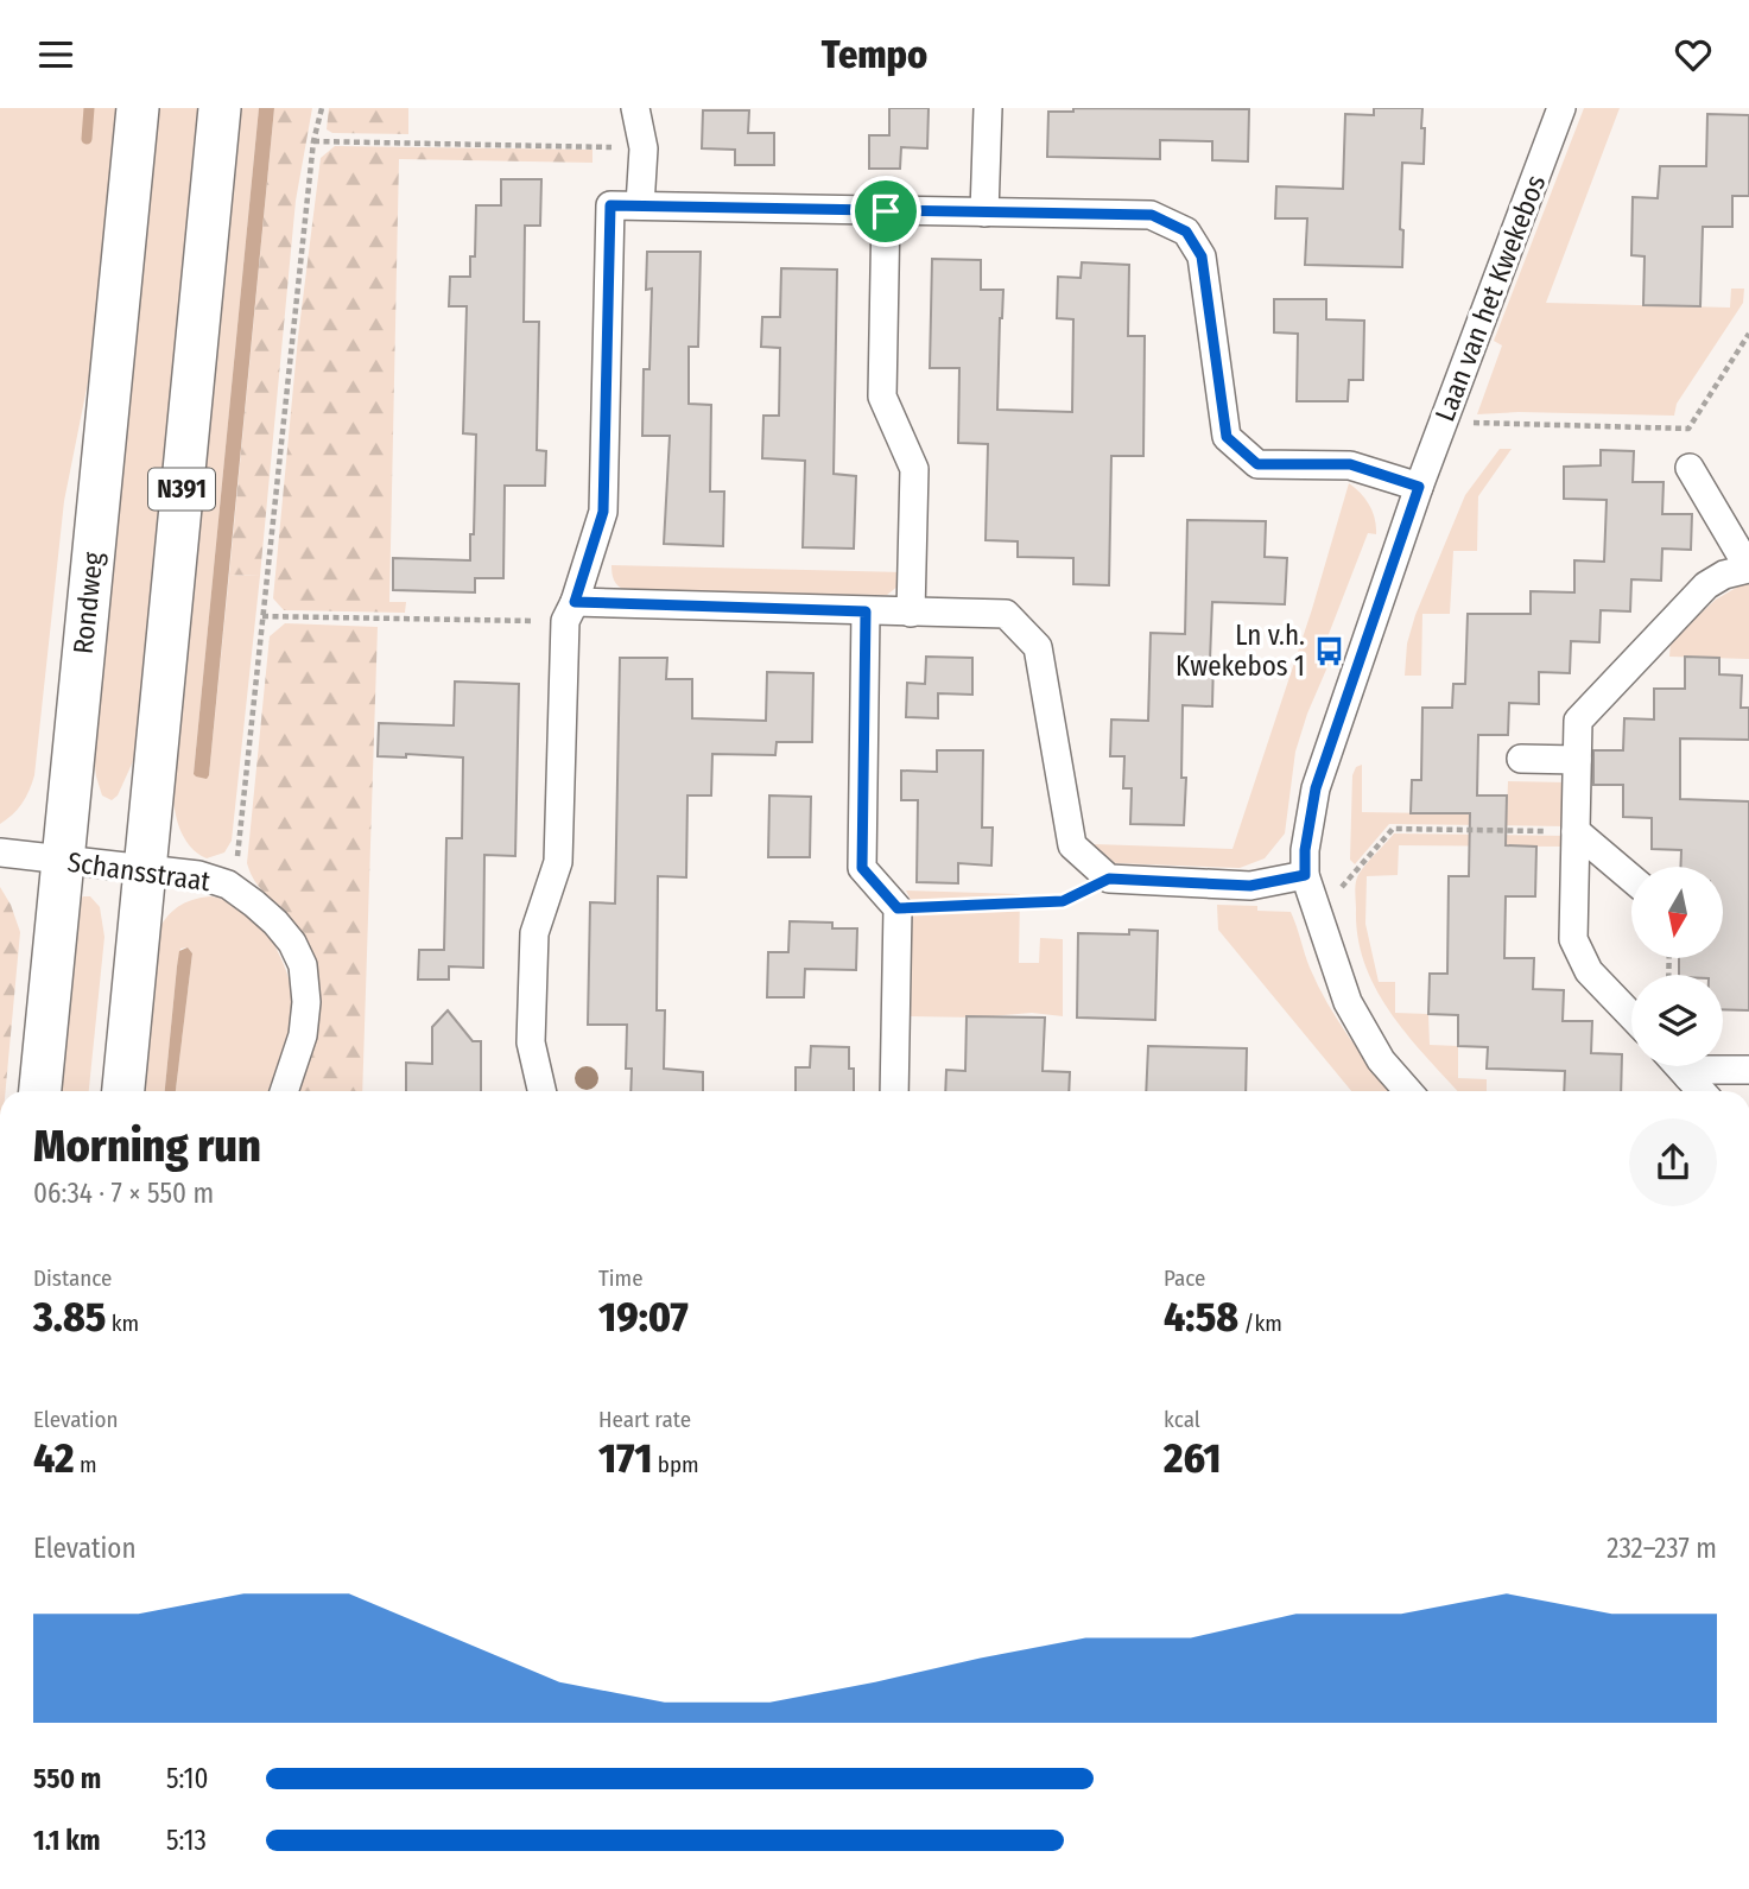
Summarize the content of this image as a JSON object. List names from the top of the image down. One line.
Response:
{"streets":{"main road":["N391","Rondweg"],"street":["Laan van het Kwekebos","Schansstraat"]},"crossings":[["N391","Schansstraat"],["Rondweg","Schansstraat"]],"places":{"bus stop":["Ln v.h. Kwekebos 1"]},"north":"bottom","page":{"header":"Tempo","heading":["Morning run","06:34 · 7 × 550 m"],"stats":[["Distance","3.85 km"],["Time","19:07"],["Pace","4:58 /km"],["Elevation","42 m"],["Heart rate","171 bpm"],["kcal","261"]],"chart":["Elevation","232–237 m"],"list":[{"name":"550 m","note":"5:10"},{"name":"1.1 km","note":"5:13"}]}}
